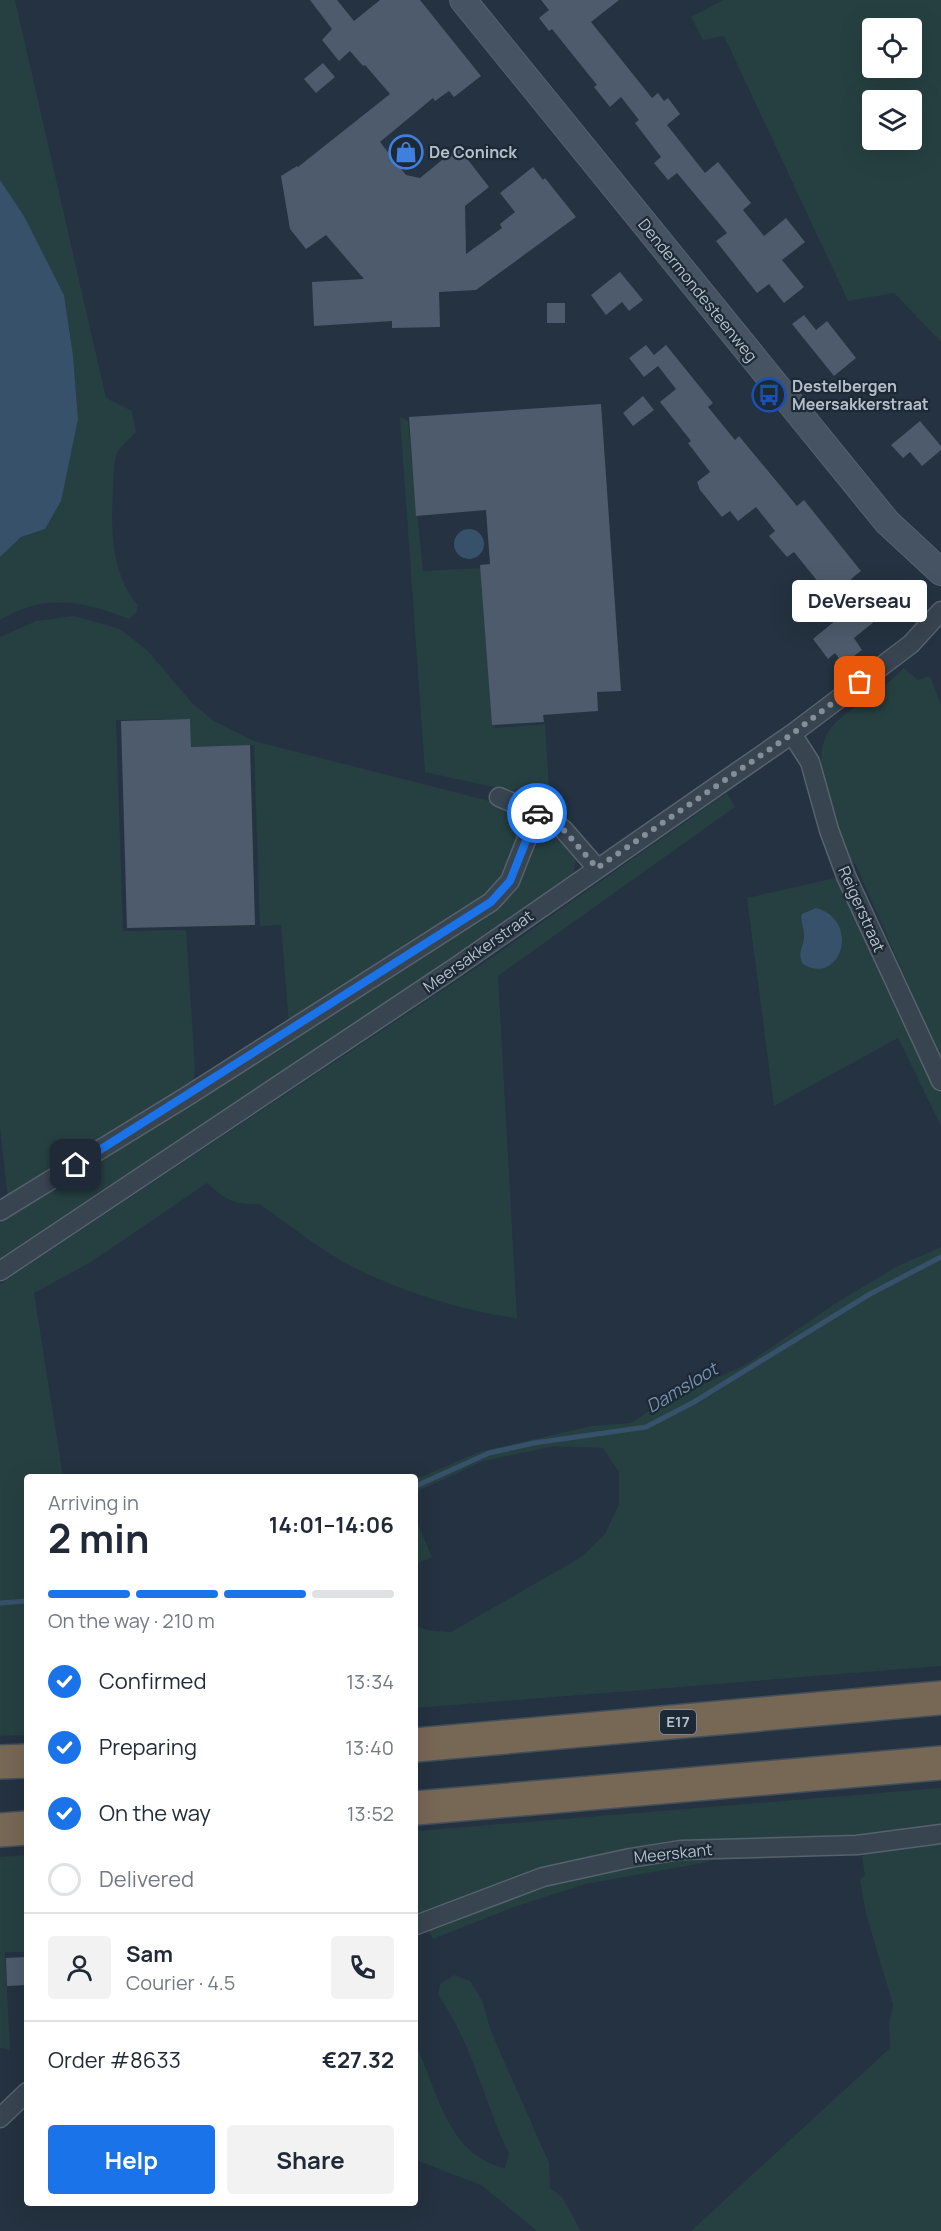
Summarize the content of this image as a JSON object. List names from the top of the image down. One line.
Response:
{"streets":{"highway":["E17"],"main road":["Dendermondesteenweg"],"street":["Reigerstraat","Meersakkerstraat","Meerskant"]},"crossings":[["Reigerstraat","Meersakkerstraat"]],"water":["Damsloot"],"places":{"shop":["De Coninck"],"bus stop":["Destelbergen Meersakkerstraat"],"other":["DeVerseau"]},"page":{"bubble":"DeVerseau","heading":["2 min","Arriving in","14:01–14:06"],"panel":["Sam","Courier · 4.5","Order #8633","€27.32"],"bar":"On the way · 210 m","list":[["Confirmed","13:34"],["Preparing","13:40"],["On the way","13:52"],"Delivered"],"buttons":["Help","Share"]}}
